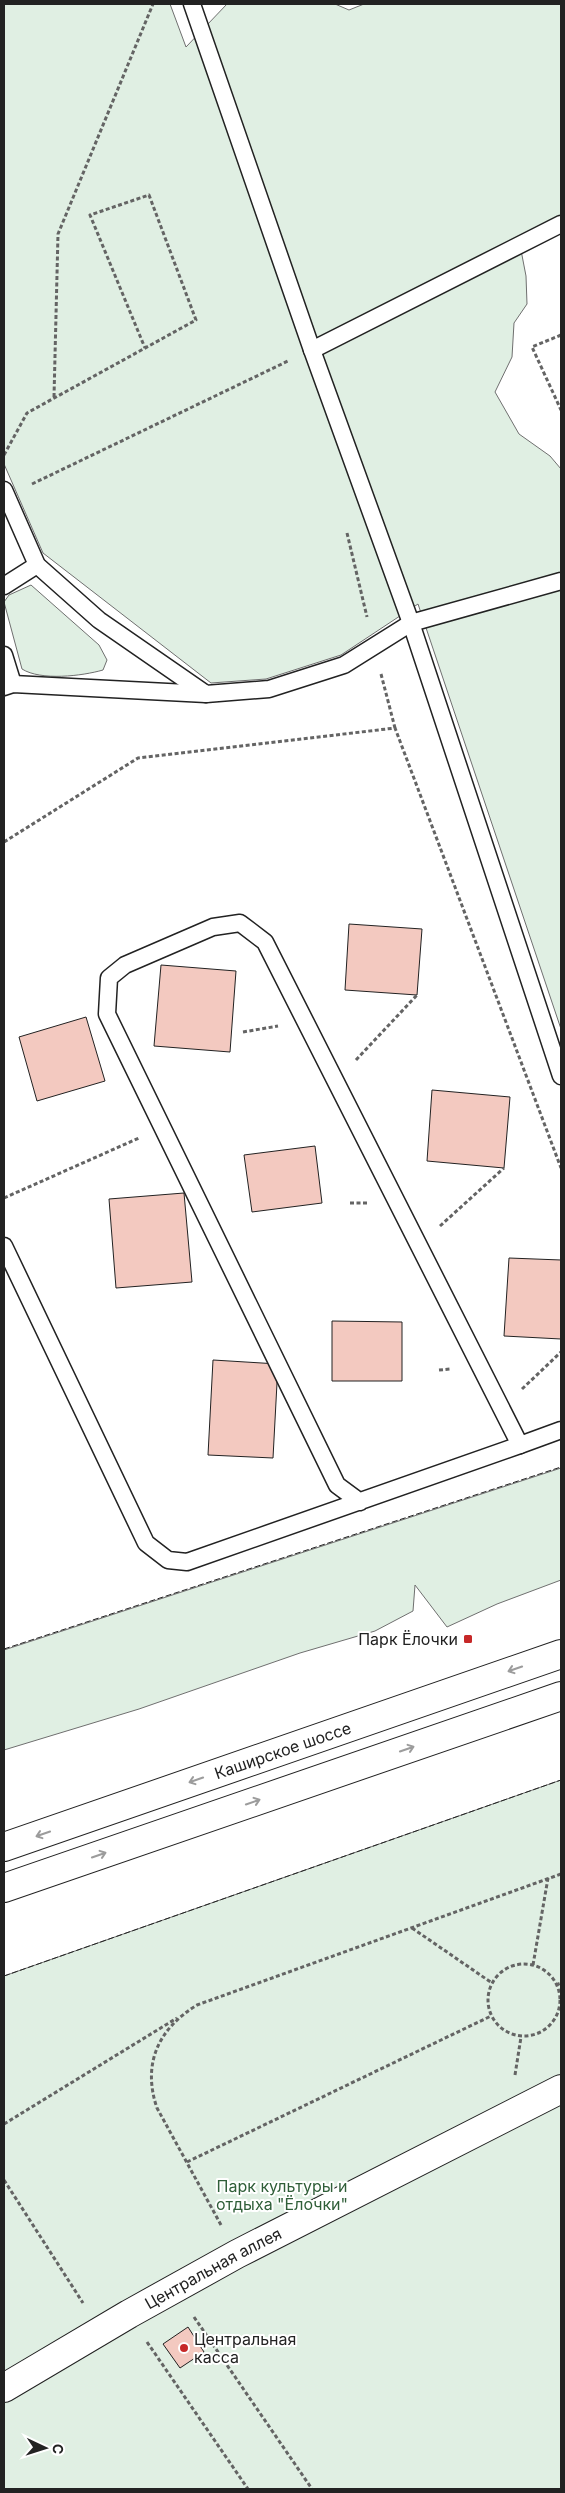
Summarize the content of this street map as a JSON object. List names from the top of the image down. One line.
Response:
{"streets":{"main road":["Каширское шоссе","Центральная аллея"]},"parks":["Парк культуры и отдыха \"Ёлочки\""],"places":{"transit":["Парк Ёлочки"],"other":["Центральная касса"]},"north":"right"}
